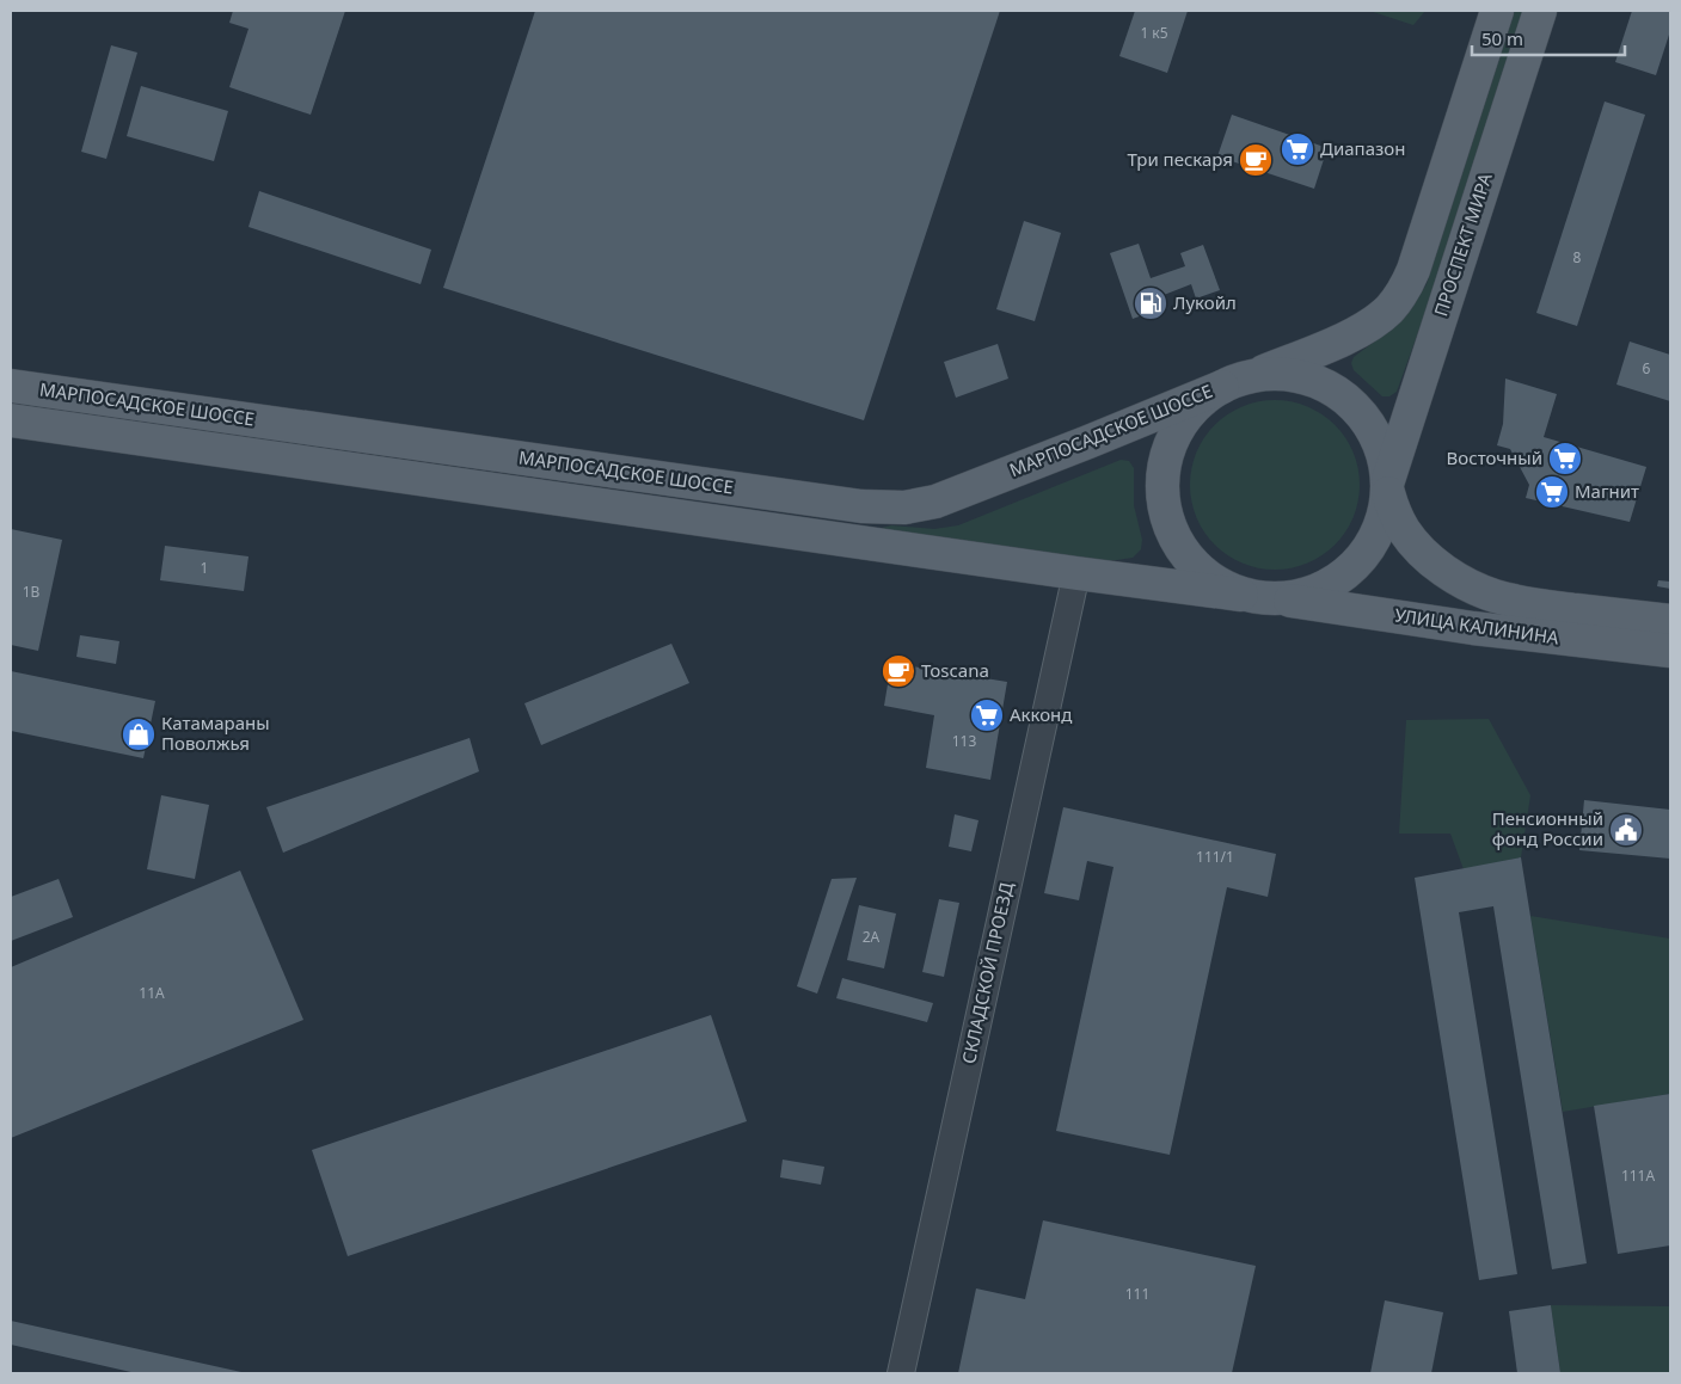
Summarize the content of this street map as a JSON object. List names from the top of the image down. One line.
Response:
{"streets":{"main road":["ПРОСПЕКТ МИРА","МАРПОСАДСКОЕ ШОССЕ","УЛИЦА КАЛИНИНА"],"street":["СКЛАДСКОЙ ПРОЕЗД"]},"crossings":[["ПРОСПЕКТ МИРА","УЛИЦА КАЛИНИНА"],["МАРПОСАДСКОЕ ШОССЕ","УЛИЦА КАЛИНИНА"],["МАРПОСАДСКОЕ ШОССЕ","СКЛАДСКОЙ ПРОЕЗД"]],"places":{"supermarket":["Диапазон","Восточный","Магнит","Акконд"],"cafe":["Три пескаря","Toscana"],"fuel station":["Лукойл"],"shop":["Катамараны Поволжья"],"public building":["Пенсионный фонд России"]},"house_numbers":["1 к5","8","6","1","1В","113","111/1","2А","11А","111А","111"],"scale_bar":"50 m"}
